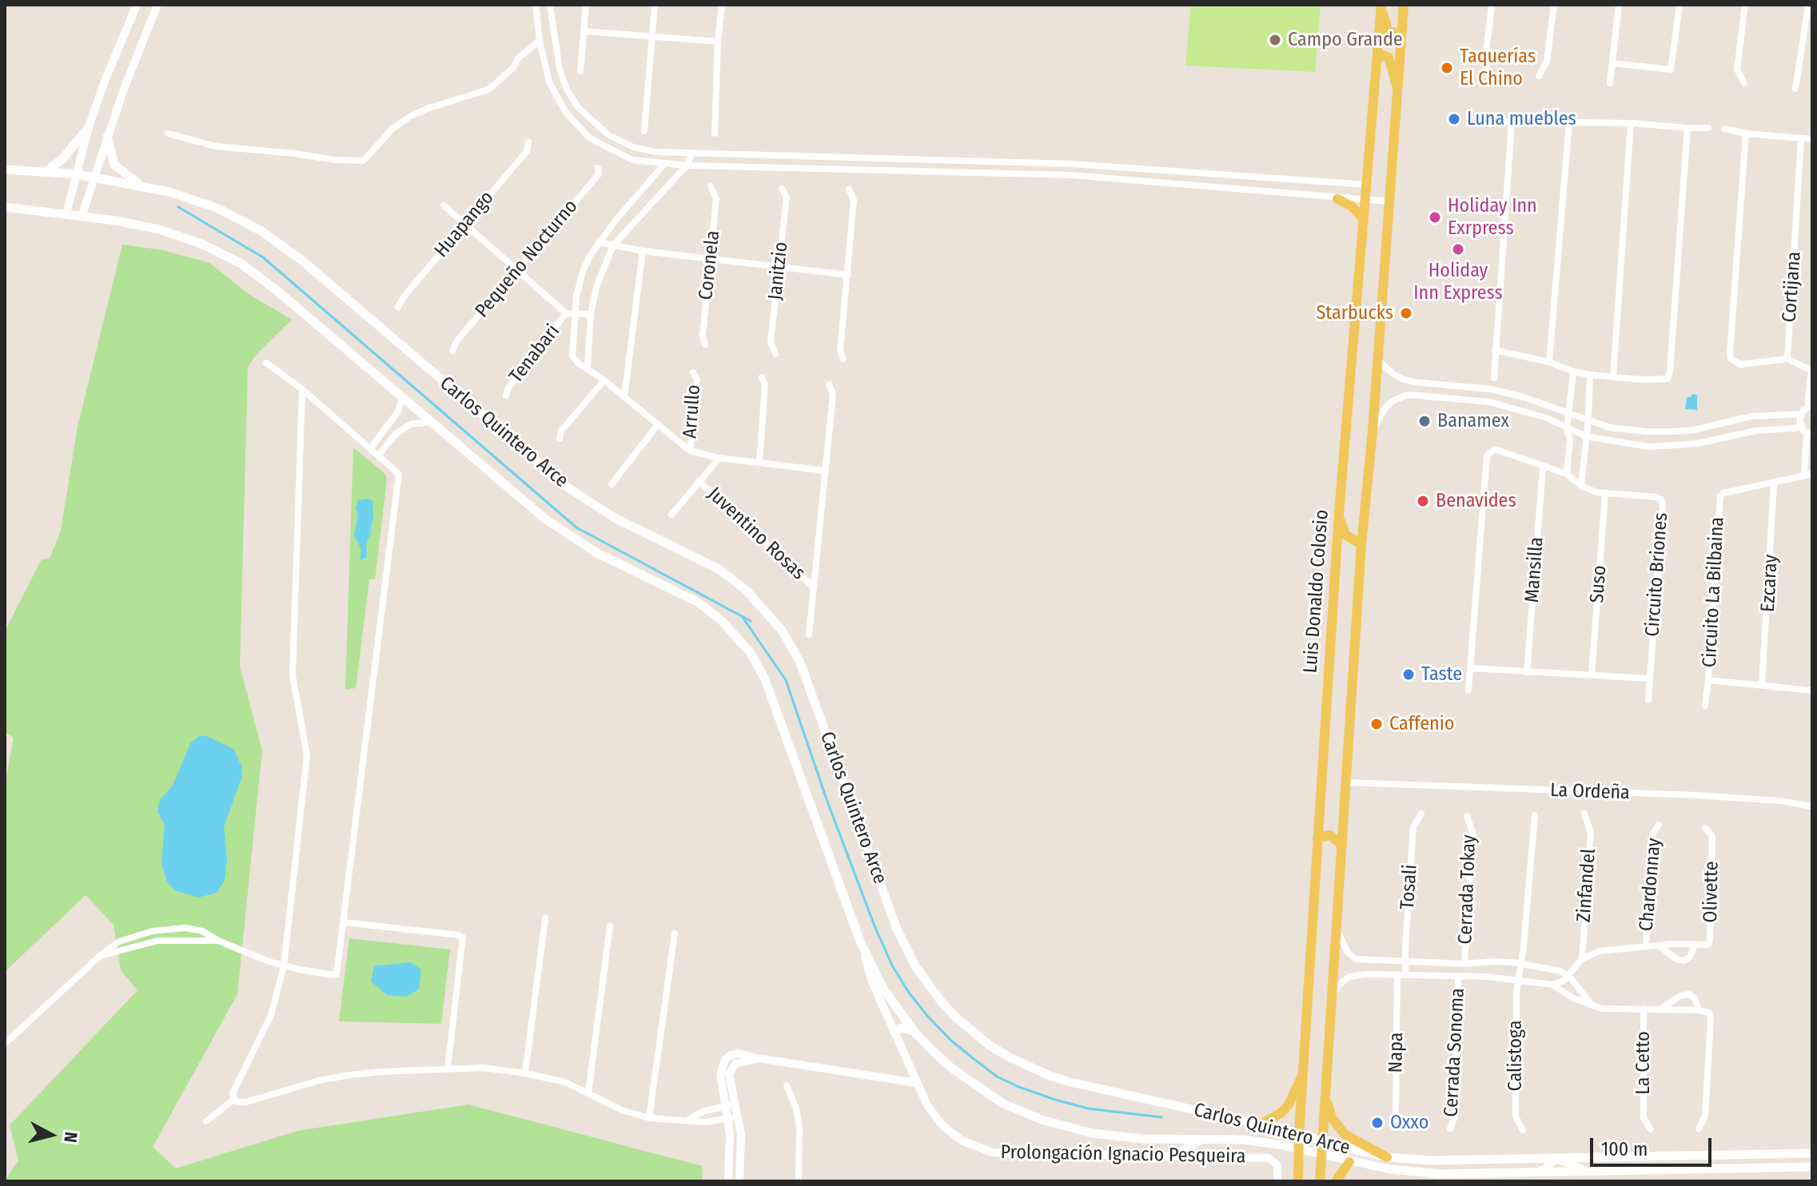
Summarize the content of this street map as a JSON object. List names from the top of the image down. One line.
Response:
{"streets":{"main road":["Carlos Quintero Arce","Luis Donaldo Colosio"],"street":["Huapango","Pequeño Nocturno","Coronela","Janitzio","Cortijana","Tenabari","Arrullo","Juventino Rosas","Mansilla","Circuito Briones","Ezcaray","Suso","Circuito La Bilbaina","La Ordeña","Chardonnay","Zinfandel","Tosali","Cerrada Tokay","Olivette","Napa","Cerrada Sonoma","Calistoga","La Cetto","Prolongación Ignacio Pesqueira"]},"crossings":[["Carlos Quintero Arce","Luis Donaldo Colosio"],["Carlos Quintero Arce","Prolongación Ignacio Pesqueira"],["Mansilla","Circuito Briones"],["Circuito Briones","Suso"],["Ezcaray","Circuito La Bilbaina"],["Tosali","Napa"]],"places":["Campo Grande","Taquerías El Chino","Luna muebles","Holiday Inn Exrpress","Holiday Inn Express","Starbucks","Banamex","Benavides","Taste","Caffenio","Oxxo"],"scale_bar":"100 m","north":"right"}
